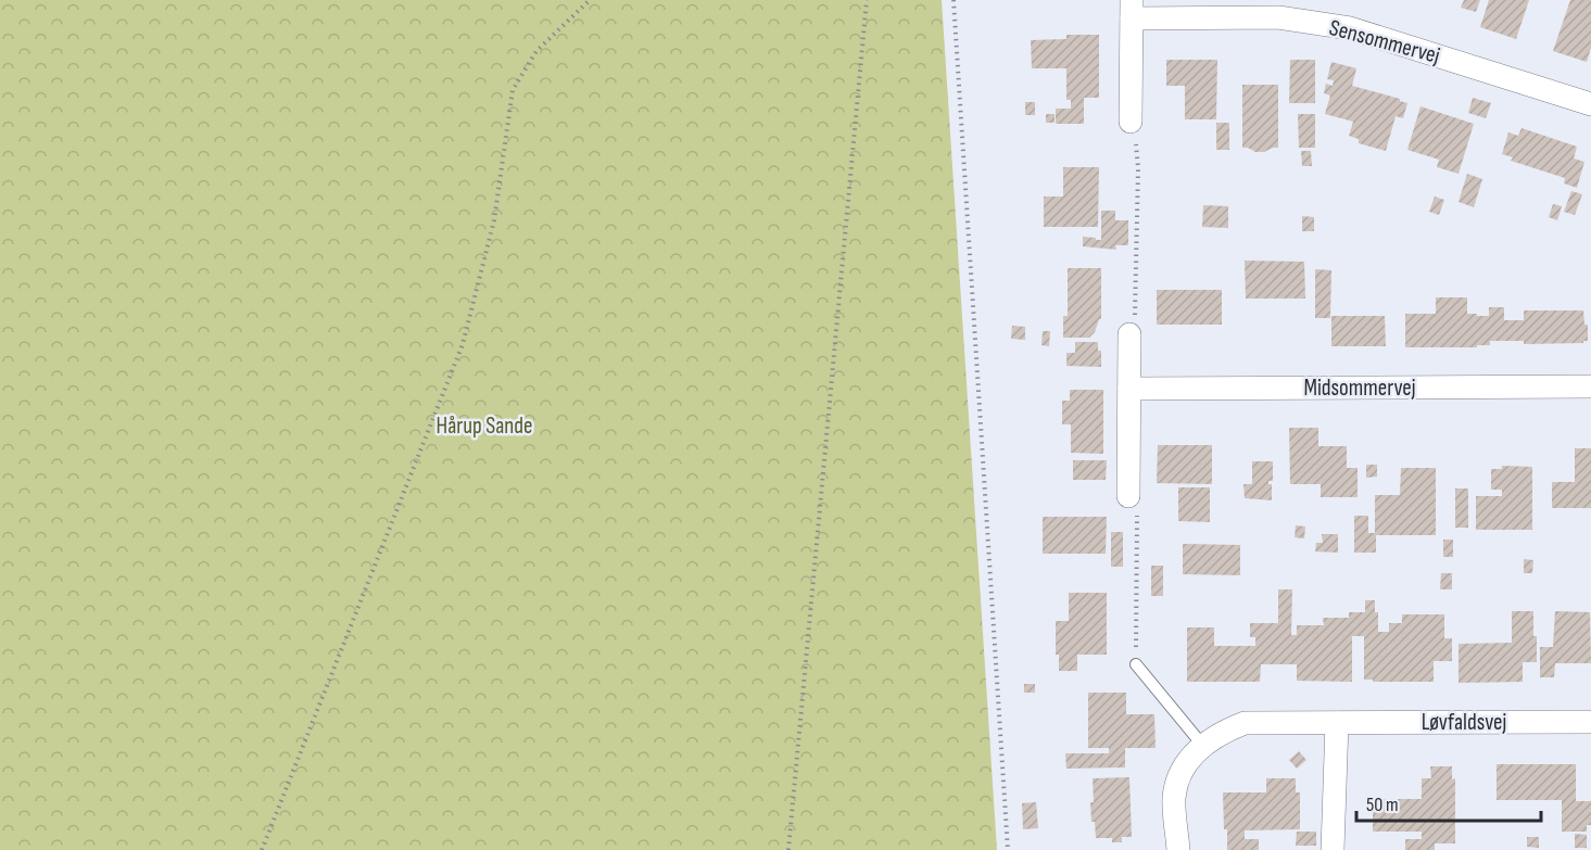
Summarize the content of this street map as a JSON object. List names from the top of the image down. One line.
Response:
{"streets":{"street":["Sensommervej","Midsommervej","Løvfaldsvej"]},"parks":["Hårup Sande"],"scale_bar":"50 m"}
